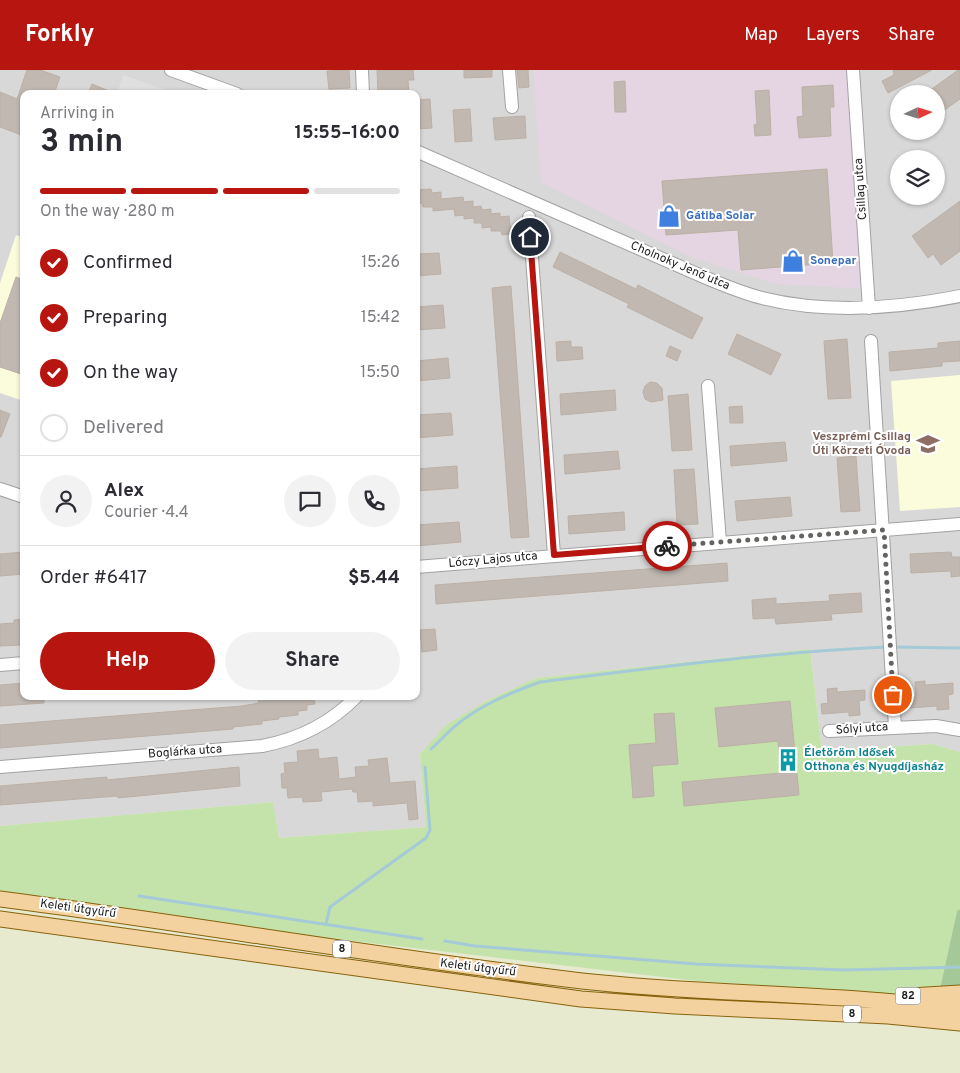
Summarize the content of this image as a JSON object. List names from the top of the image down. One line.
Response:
{"streets":{"main road":["Keleti útgyűrű","8","82"],"street":["Csillag utca","Cholnoky Jenő utca","Lóczy Lajos utca","Sólyi utca","Boglárka utca"]},"crossings":[["Csillag utca","Cholnoky Jenő utca"],["Lóczy Lajos utca","Sólyi utca"],["Keleti útgyűrű","82"]],"places":{"shop":["Gátiba Solar","Sonepar"],"school or university":["Veszprémi Csillag Úti Körzeti Óvoda"],"building":["Életöröm Idősek Otthona és Nyugdíjasház"]},"north":"right","page":{"header":"Forkly","nav":["Map","Layers","Share"],"heading":["3 min","Arriving in","15:55–16:00"],"panel":["Alex","Courier · 4.4","Order #6417","$5.44"],"bar":"On the way · 280 m","list":[["Confirmed","15:26"],["Preparing","15:42"],["On the way","15:50"],"Delivered"],"buttons":["Help","Share"]}}
